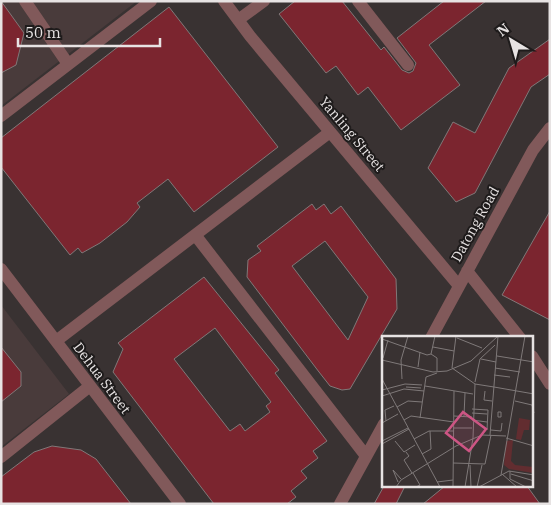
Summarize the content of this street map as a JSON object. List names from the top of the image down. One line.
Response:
{"streets":{"street":["Yanling Street","Datong Road","Dehua Street"]},"crossings":[["Yanling Street","Datong Road"]],"scale_bar":"50 m","north":"top left"}
